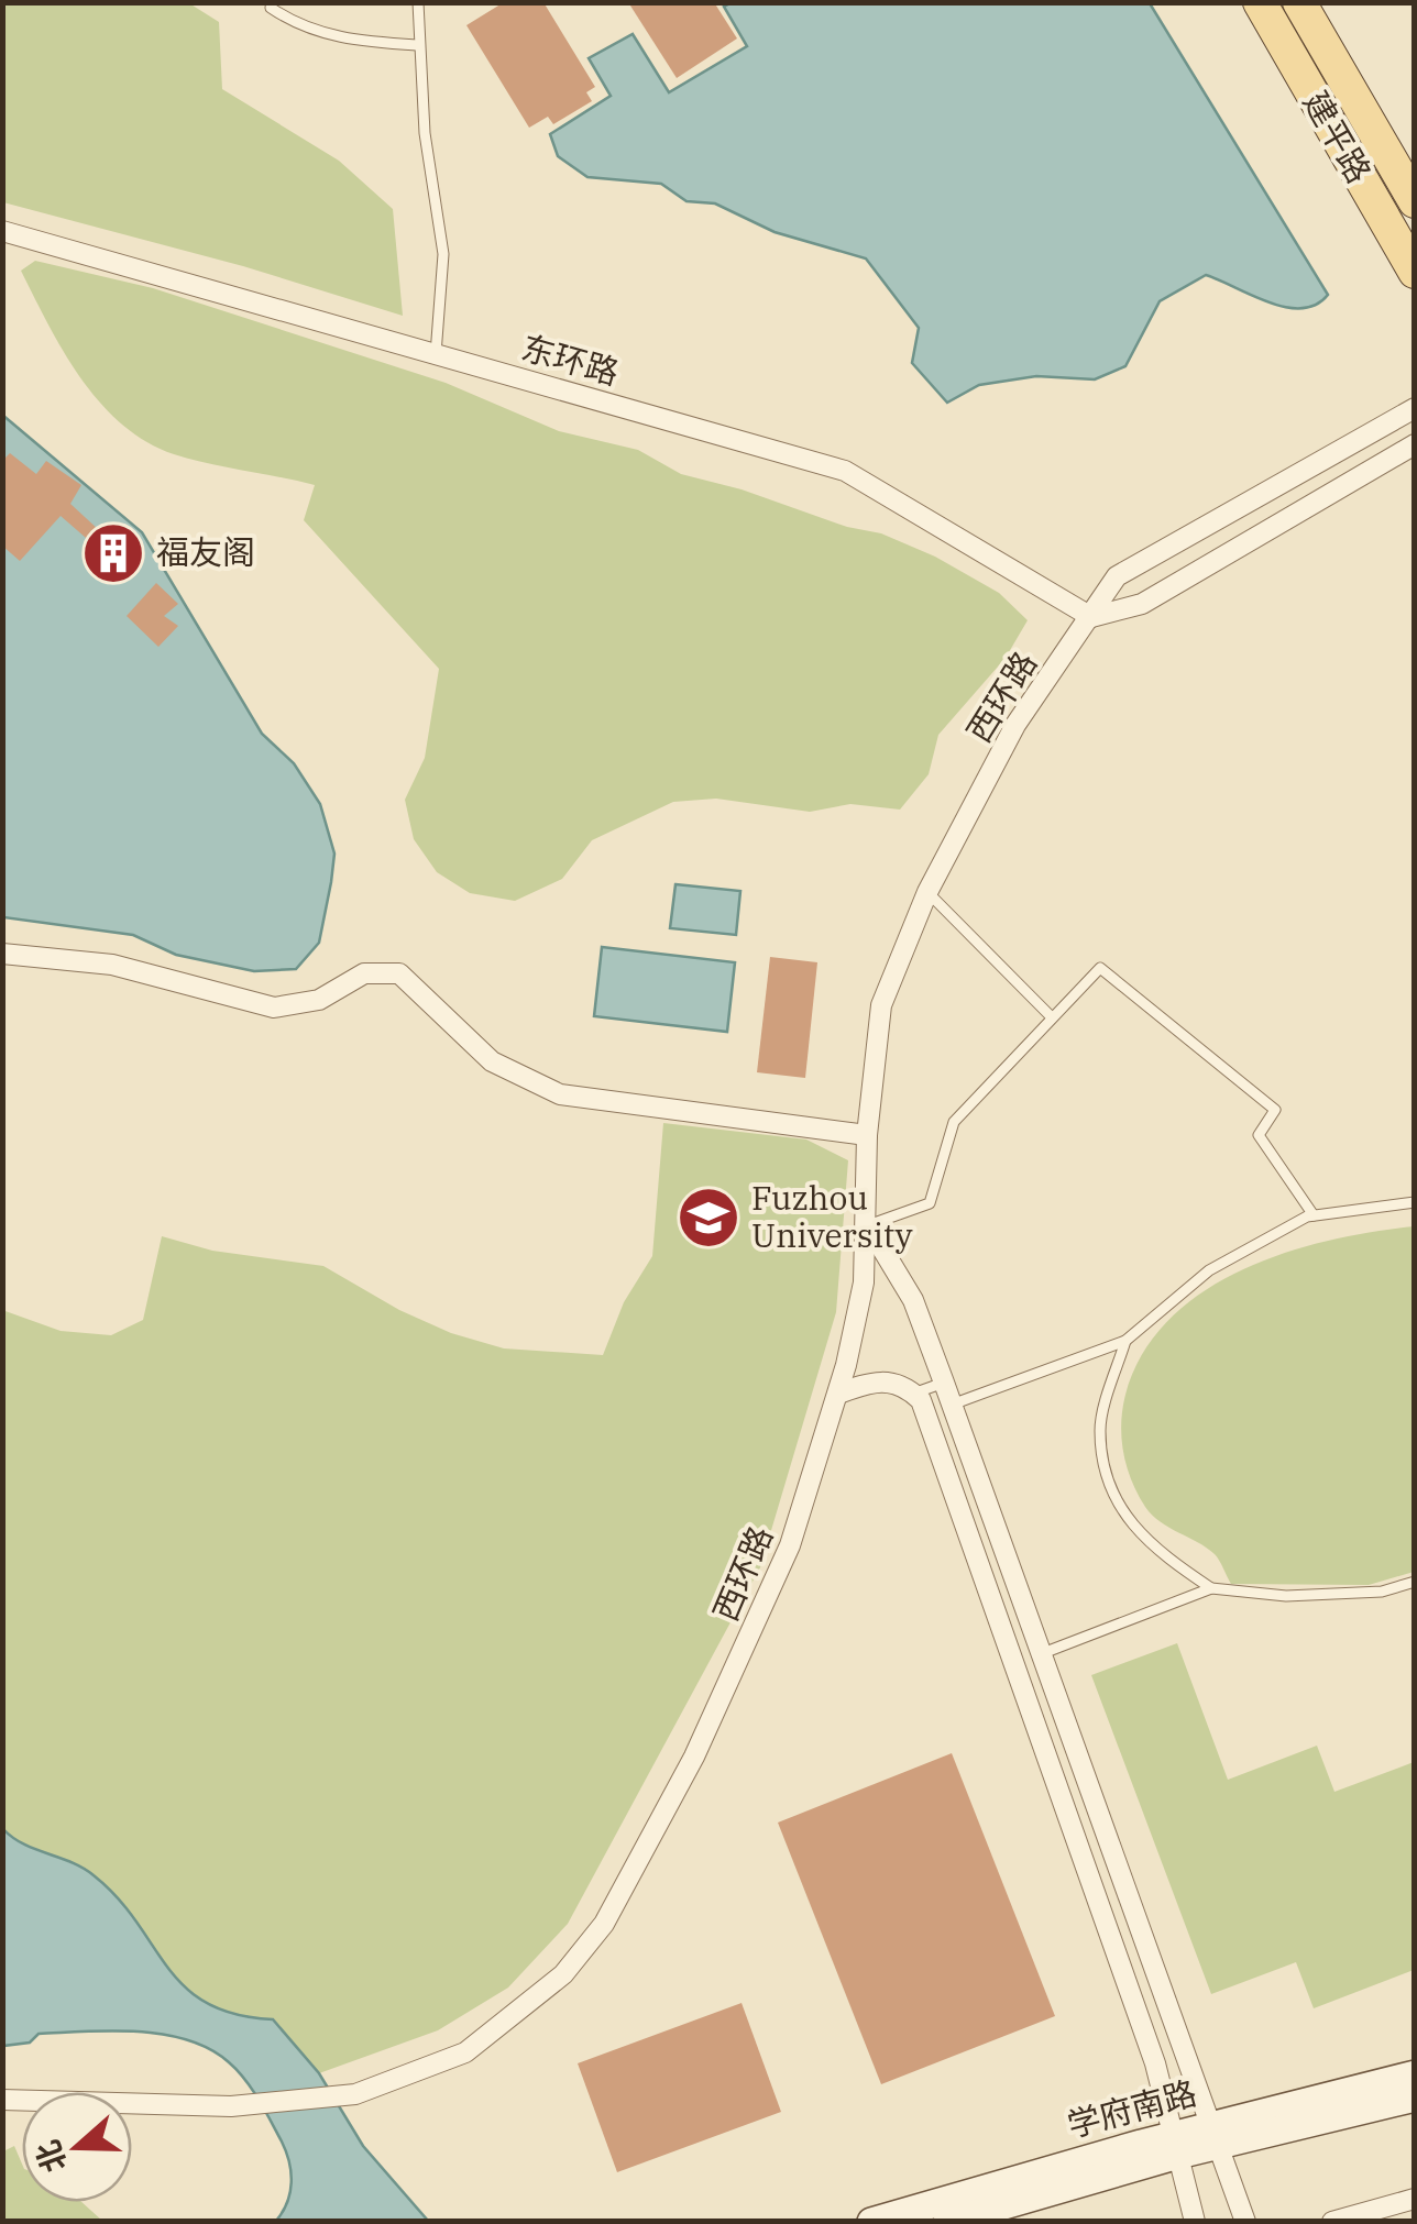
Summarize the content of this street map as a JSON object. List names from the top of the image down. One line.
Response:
{"streets":{"main road":["建平路","学府南路"],"street":["东环路","西环路"]},"crossings":[["东环路","西环路"]],"places":{"building":["福友阁"],"school or university":["Fuzhou University"]},"north":"left"}
